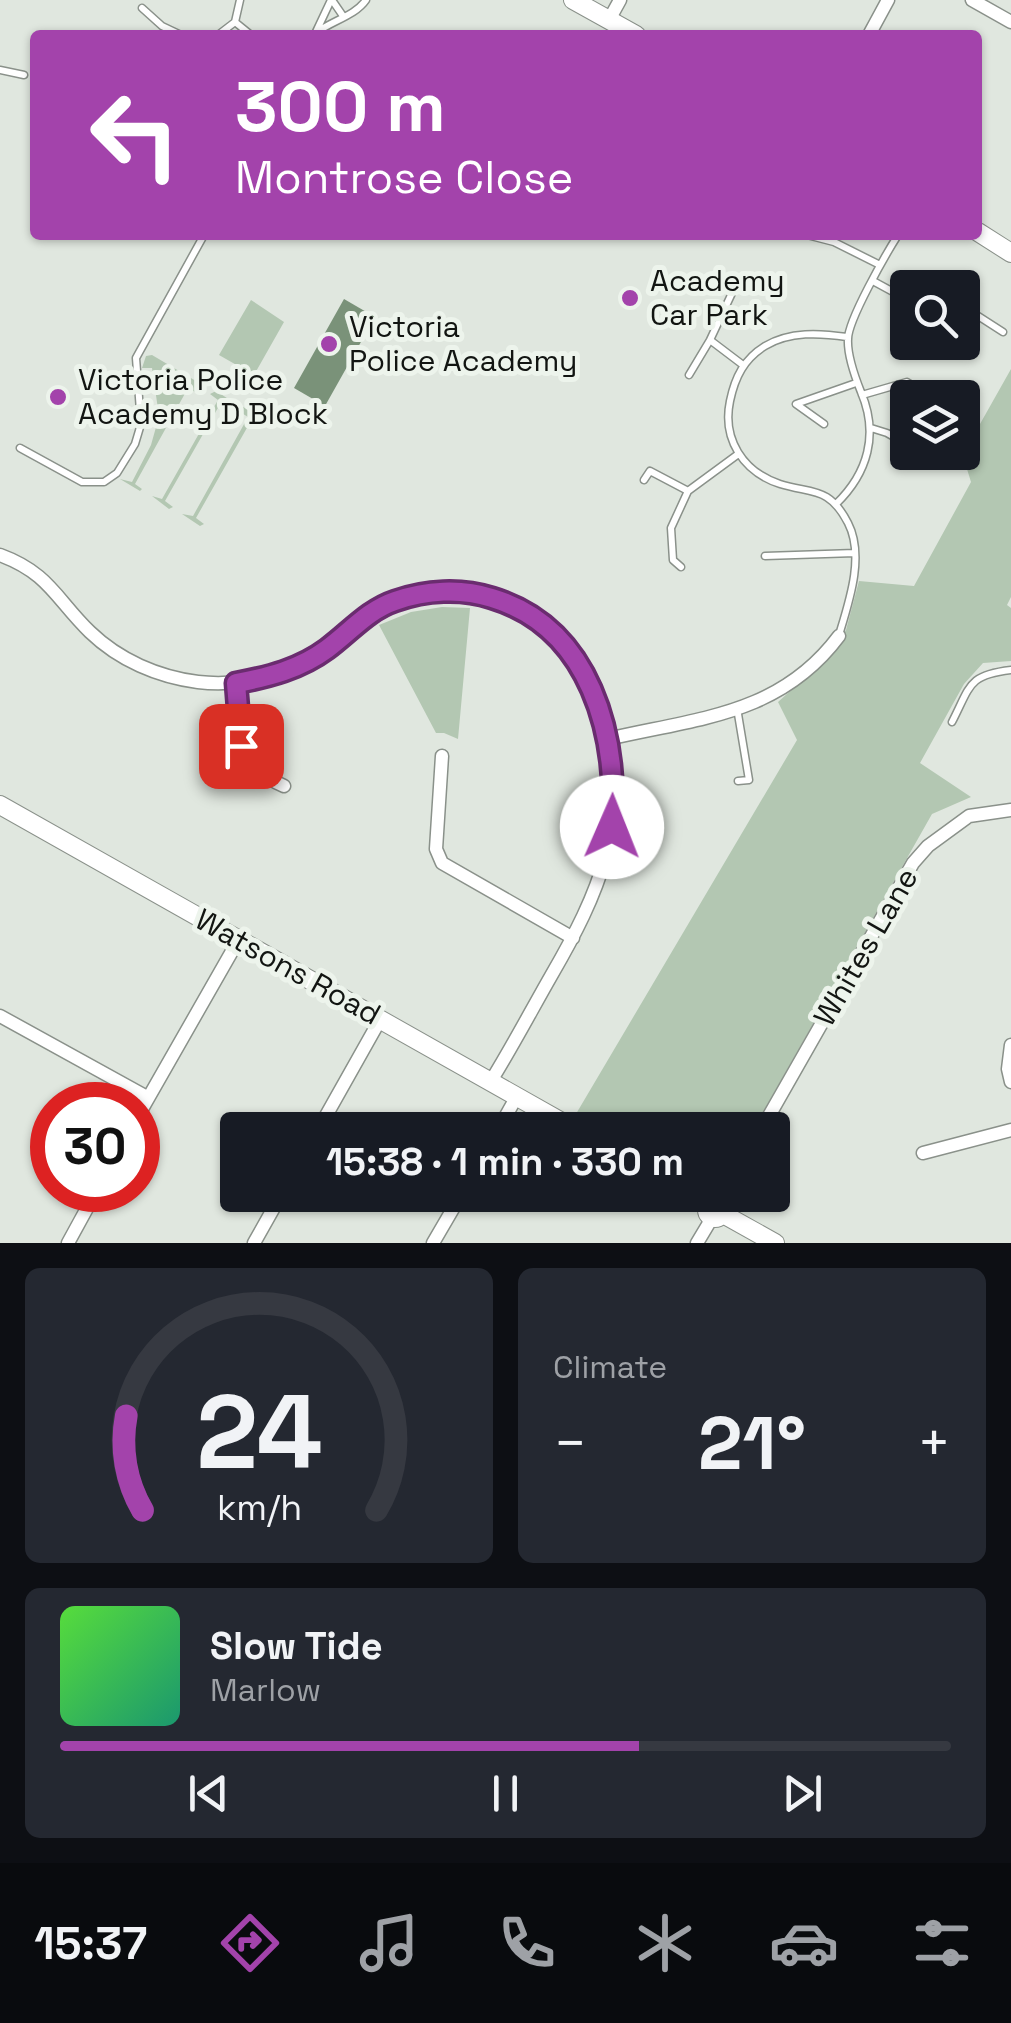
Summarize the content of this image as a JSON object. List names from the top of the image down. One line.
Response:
{"streets":{"street":["Whites Lane","Watsons Road"]},"places":["Academy Car Park","Victoria Police Academy","Victoria Police Academy D Block"],"page":{"turn":["300 m","Montrose Close"],"limit":"30","trip":"15:38 · 1 min · 330 m","tile":"Climate","heat":["−","21°","+"],"song":["Slow Tide","Marlow"],"tabs":"15:37","gauge":["24","km/h"]}}
